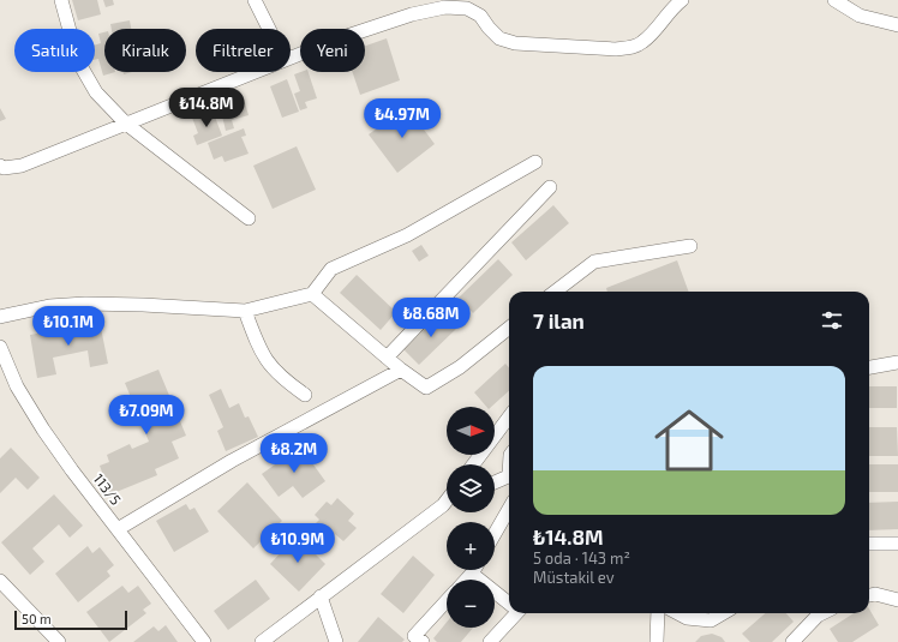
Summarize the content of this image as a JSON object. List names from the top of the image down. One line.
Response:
{"streets":{"street":["113/5"]},"scale_bar":"50 m","north":"right","page":{"chip":["Satılık","Kiralık","Filtreler","Yeni"],"price":["₺14.8M","₺4.97M","₺8.68M","₺10.1M","₺7.09M","₺8.2M","₺10.9M"],"heading":"7 ilan","list":[{"name":"₺14.8M","note":"5 oda · 143 m² · Müstakil ev"}],"map_buttons":["+","−"],"scale":"50 m"}}
